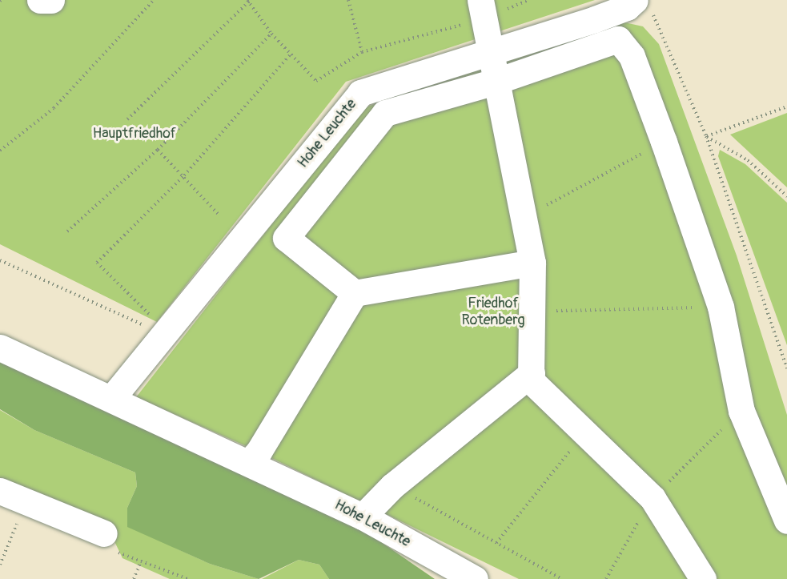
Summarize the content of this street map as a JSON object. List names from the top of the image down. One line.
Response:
{"streets":{"street":["Hohe Leuchte"]},"parks":["Hauptfriedhof","Friedhof Rotenberg"]}
